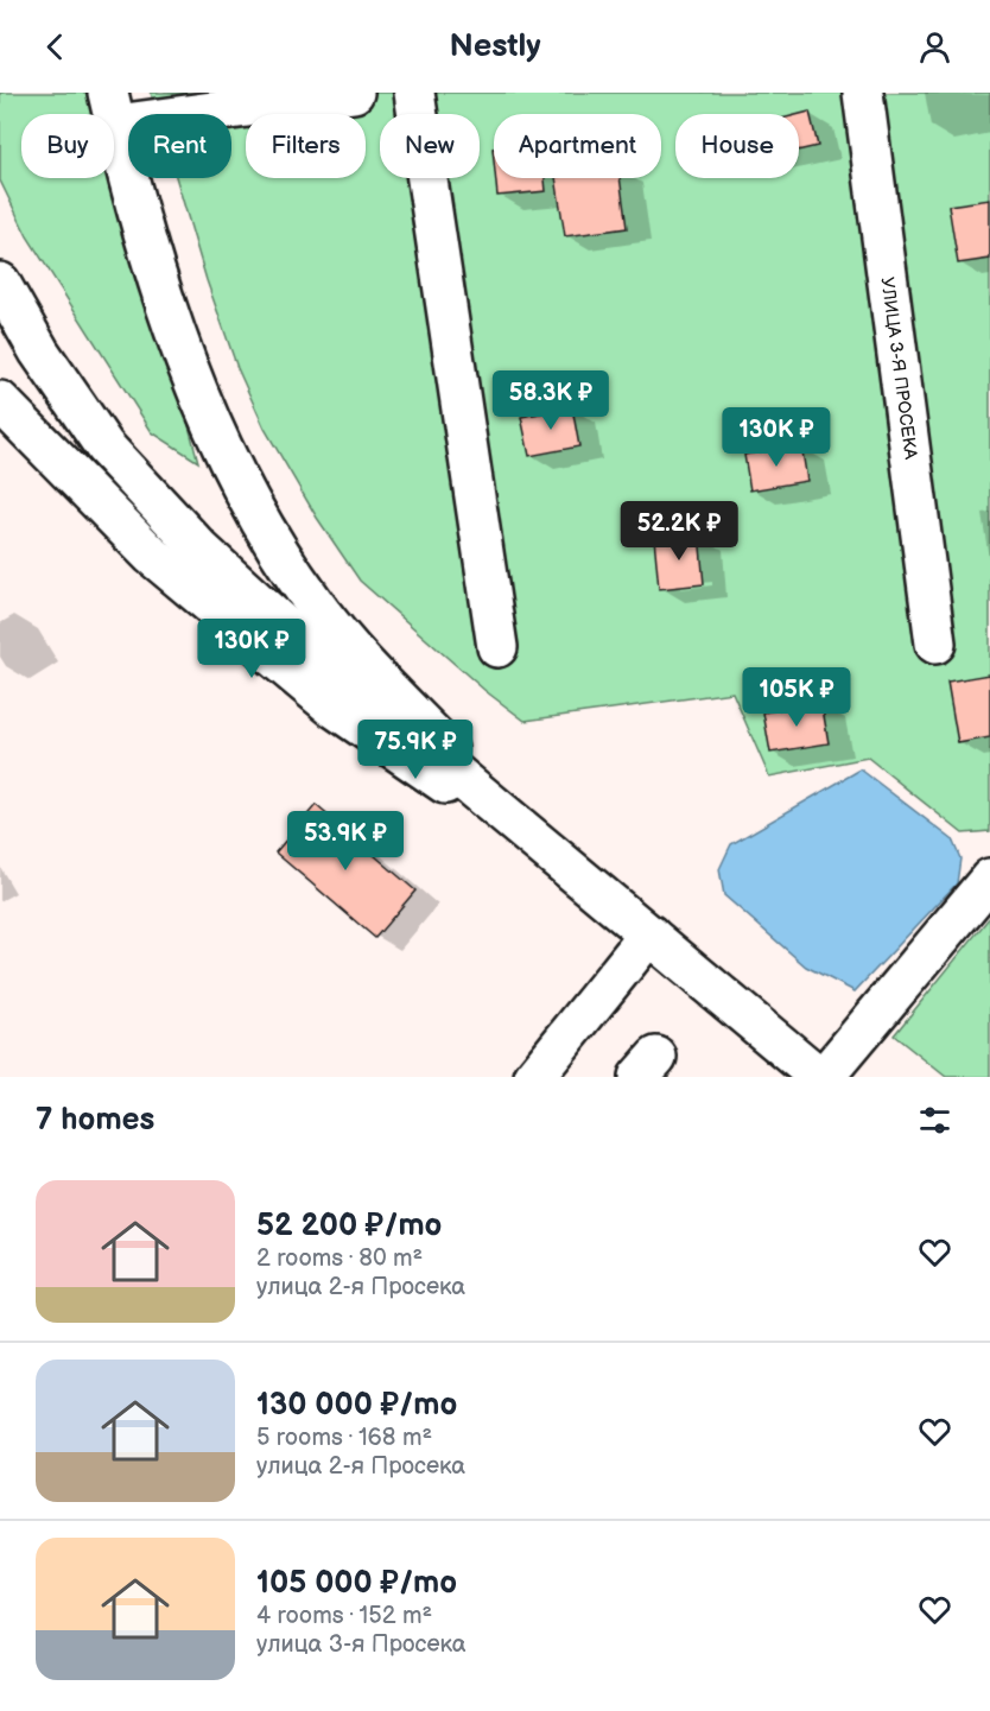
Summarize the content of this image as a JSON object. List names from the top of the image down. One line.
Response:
{"streets":{"street":["УЛИЦА 3-Я ПРОСЕКА"]},"page":{"header":"Nestly","chip":["Buy","Rent","Filters","New","Apartment","House"],"price":["58.3K ₽","130K ₽","52.2K ₽","130K ₽","105K ₽","75.9K ₽","53.9K ₽"],"heading":"7 homes","list":[{"name":"52 200 ₽/mo","note":"2 rooms · 80 m² · улица 2-я Просека"},{"name":"130 000 ₽/mo","note":"5 rooms · 168 m² · улица 2-я Просека"},{"name":"105 000 ₽/mo","note":"4 rooms · 152 m² · улица 3-я Просека"}]}}
